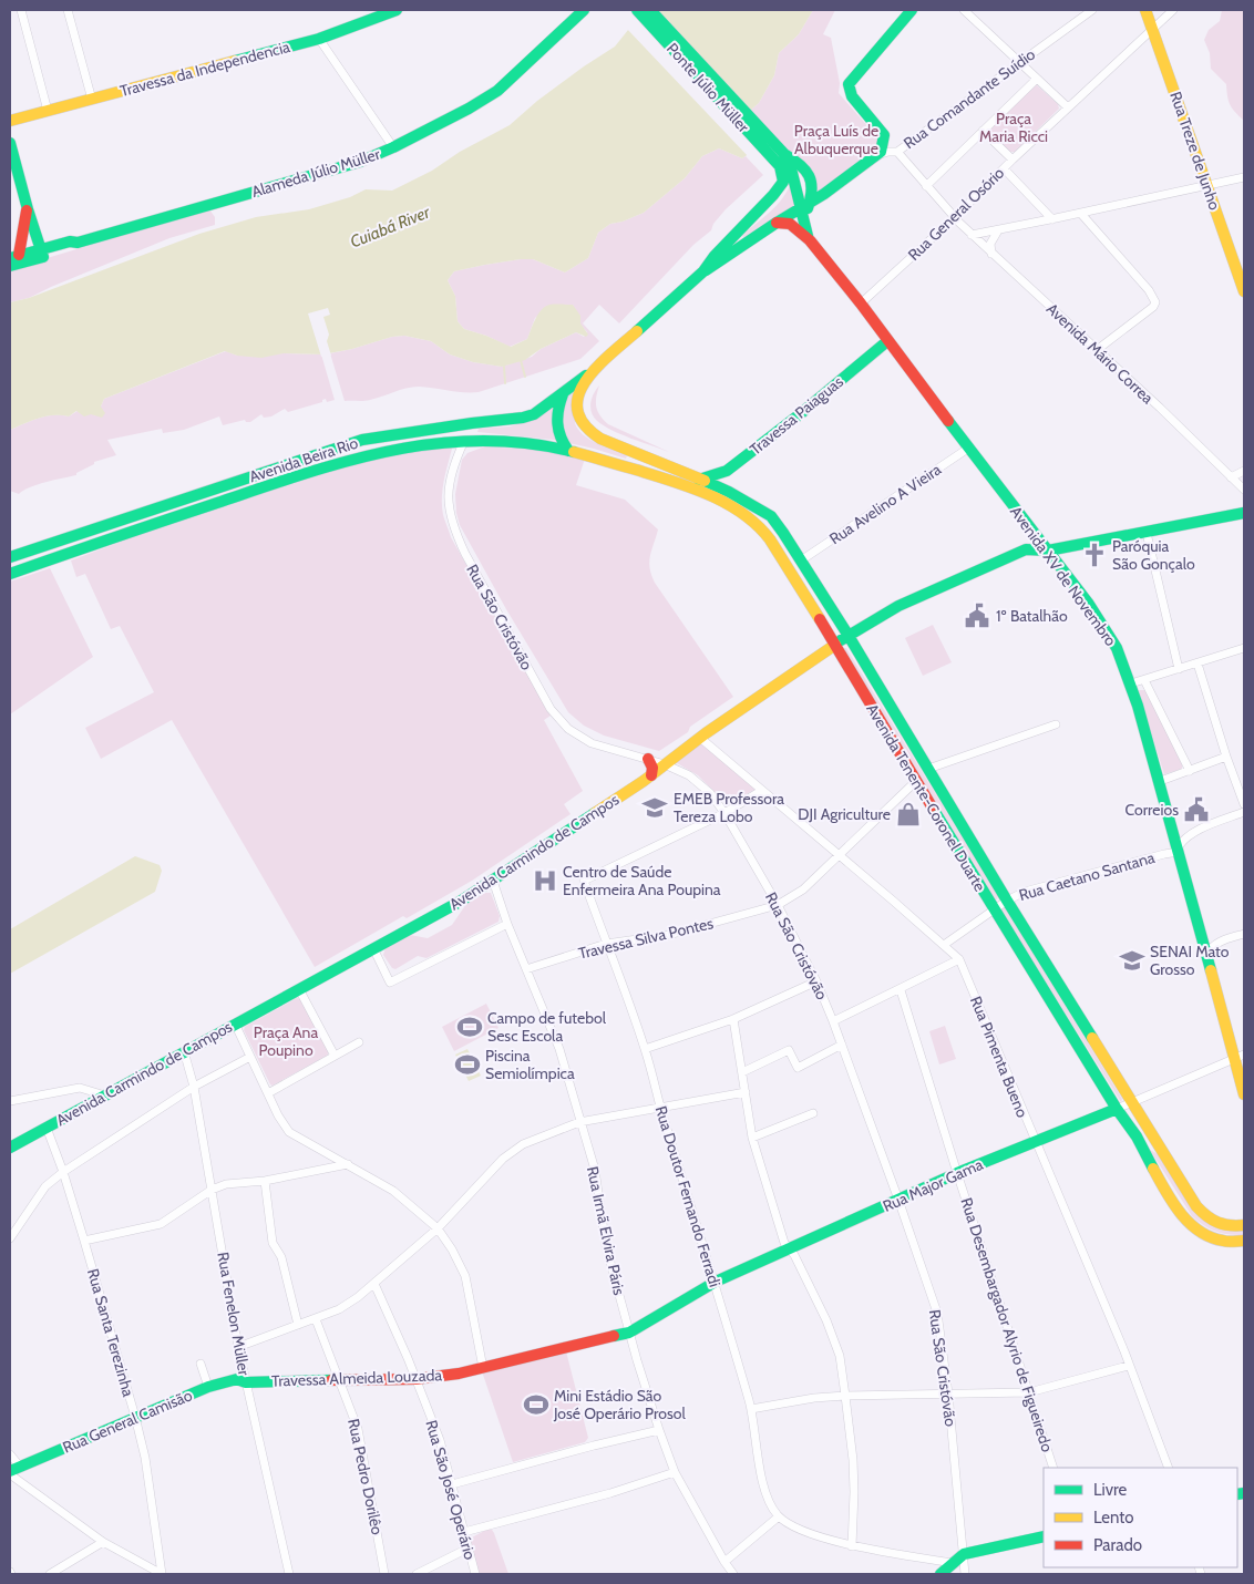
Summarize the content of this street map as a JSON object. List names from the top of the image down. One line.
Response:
{"streets":{"main road":["Travessa da Independencia","Ponte Júlio Müller","Rua Comandante Suídio","Rua Treze de Junho","Alameda Júlio Müller","Travessa Paiaguas","Avenida Beira Rio","Avenida XV de Novembro","Avenida Tenente-Coronel Duarte","Avenida Carmindo de Campos","Rua Major Gama","Travessa Almeida Louzada","Rua General Camisão"],"street":["Rua General Osório","Avenida Mário Correa","Rua Avelino A Vieira","Rua São Cristóvão","Rua Caetano Santana","Travessa Silva Pontes","Rua Pimenta Bueno","Rua Doutor Fernando Ferradi","Rua Irmã Elvira Páris","Rua Fenelon Müller","Rua Desembargador Alyrio de Figueiredo","Rua Santa Terezinha","Rua Pedro Dorilêo","Rua São José Operário"]},"crossings":[["Ponte Júlio Müller","Rua Comandante Suídio"],["Rua Comandante Suídio","Avenida Mário Correa"],["Rua Comandante Suídio","Avenida Beira Rio"],["Rua Comandante Suídio","Avenida Tenente-Coronel Duarte"],["Rua Treze de Junho","Rua General Osório"],["Rua General Osório","Avenida Mário Correa"],["Rua General Osório","Avenida XV de Novembro"],["Travessa Paiaguas","Avenida XV de Novembro"],["Travessa Paiaguas","Avenida Tenente-Coronel Duarte"],["Avenida Beira Rio","Rua São Cristóvão"],["Avenida Beira Rio","Avenida Tenente-Coronel Duarte"],["Rua Avelino A Vieira","Avenida XV de Novembro"],["Rua Avelino A Vieira","Avenida Tenente-Coronel Duarte"],["Avenida XV de Novembro","Avenida Carmindo de Campos"],["Avenida XV de Novembro","Rua Caetano Santana"],["Avenida XV de Novembro","Rua Major Gama"],["Rua São Cristóvão","Avenida Carmindo de Campos"],["Rua São Cristóvão","Travessa Silva Pontes"],["Rua São Cristóvão","Rua Major Gama"],["Rua São Cristóvão","Rua Doutor Fernando Ferradi"],["Avenida Tenente-Coronel Duarte","Avenida Carmindo de Campos"],["Avenida Tenente-Coronel Duarte","Rua Caetano Santana"],["Avenida Tenente-Coronel Duarte","Travessa Silva Pontes"],["Avenida Tenente-Coronel Duarte","Rua Major Gama"],["Avenida Carmindo de Campos","Rua Pimenta Bueno"],["Avenida Carmindo de Campos","Rua Irmã Elvira Páris"],["Avenida Carmindo de Campos","Rua Fenelon Müller"],["Avenida Carmindo de Campos","Rua Santa Terezinha"],["Rua Caetano Santana","Rua Pimenta Bueno"],["Travessa Silva Pontes","Rua Pimenta Bueno"],["Travessa Silva Pontes","Rua Doutor Fernando Ferradi"],["Travessa Silva Pontes","Rua Irmã Elvira Páris"],["Rua Pimenta Bueno","Rua Major Gama"],["Rua Major Gama","Rua Doutor Fernando Ferradi"],["Rua Major Gama","Rua Irmã Elvira Páris"],["Rua Major Gama","Rua Desembargador Alyrio de Figueiredo"],["Rua Major Gama","Travessa Almeida Louzada"],["Rua Irmã Elvira Páris","Travessa Almeida Louzada"],["Rua Fenelon Müller","Travessa Almeida Louzada"],["Rua Fenelon Müller","Rua General Camisão"],["Rua Santa Terezinha","Rua General Camisão"],["Travessa Almeida Louzada","Rua General Camisão"],["Travessa Almeida Louzada","Rua Pedro Dorilêo"],["Travessa Almeida Louzada","Rua São José Operário"]],"water":["Cuiabá River"],"parks":["Praça Maria Ricci","Praça Luís de Albuquerque","Praça Ana Poupino"],"places":{"church":["Paróquia São Gonçalo"],"public building":["1º Batalhão","Correios"],"school or university":["EMEB Professora Tereza Lobo","SENAI Mato Grosso"],"shop":["DJI Agriculture"],"hospital":["Centro de Saúde Enfermeira Ana Poupina"],"sports":["Campo de futebol Sesc Escola","Piscina Semiolímpica","Mini Estádio São José Operário Prosol"]},"legend":["Livre","Lento","Parado"]}
